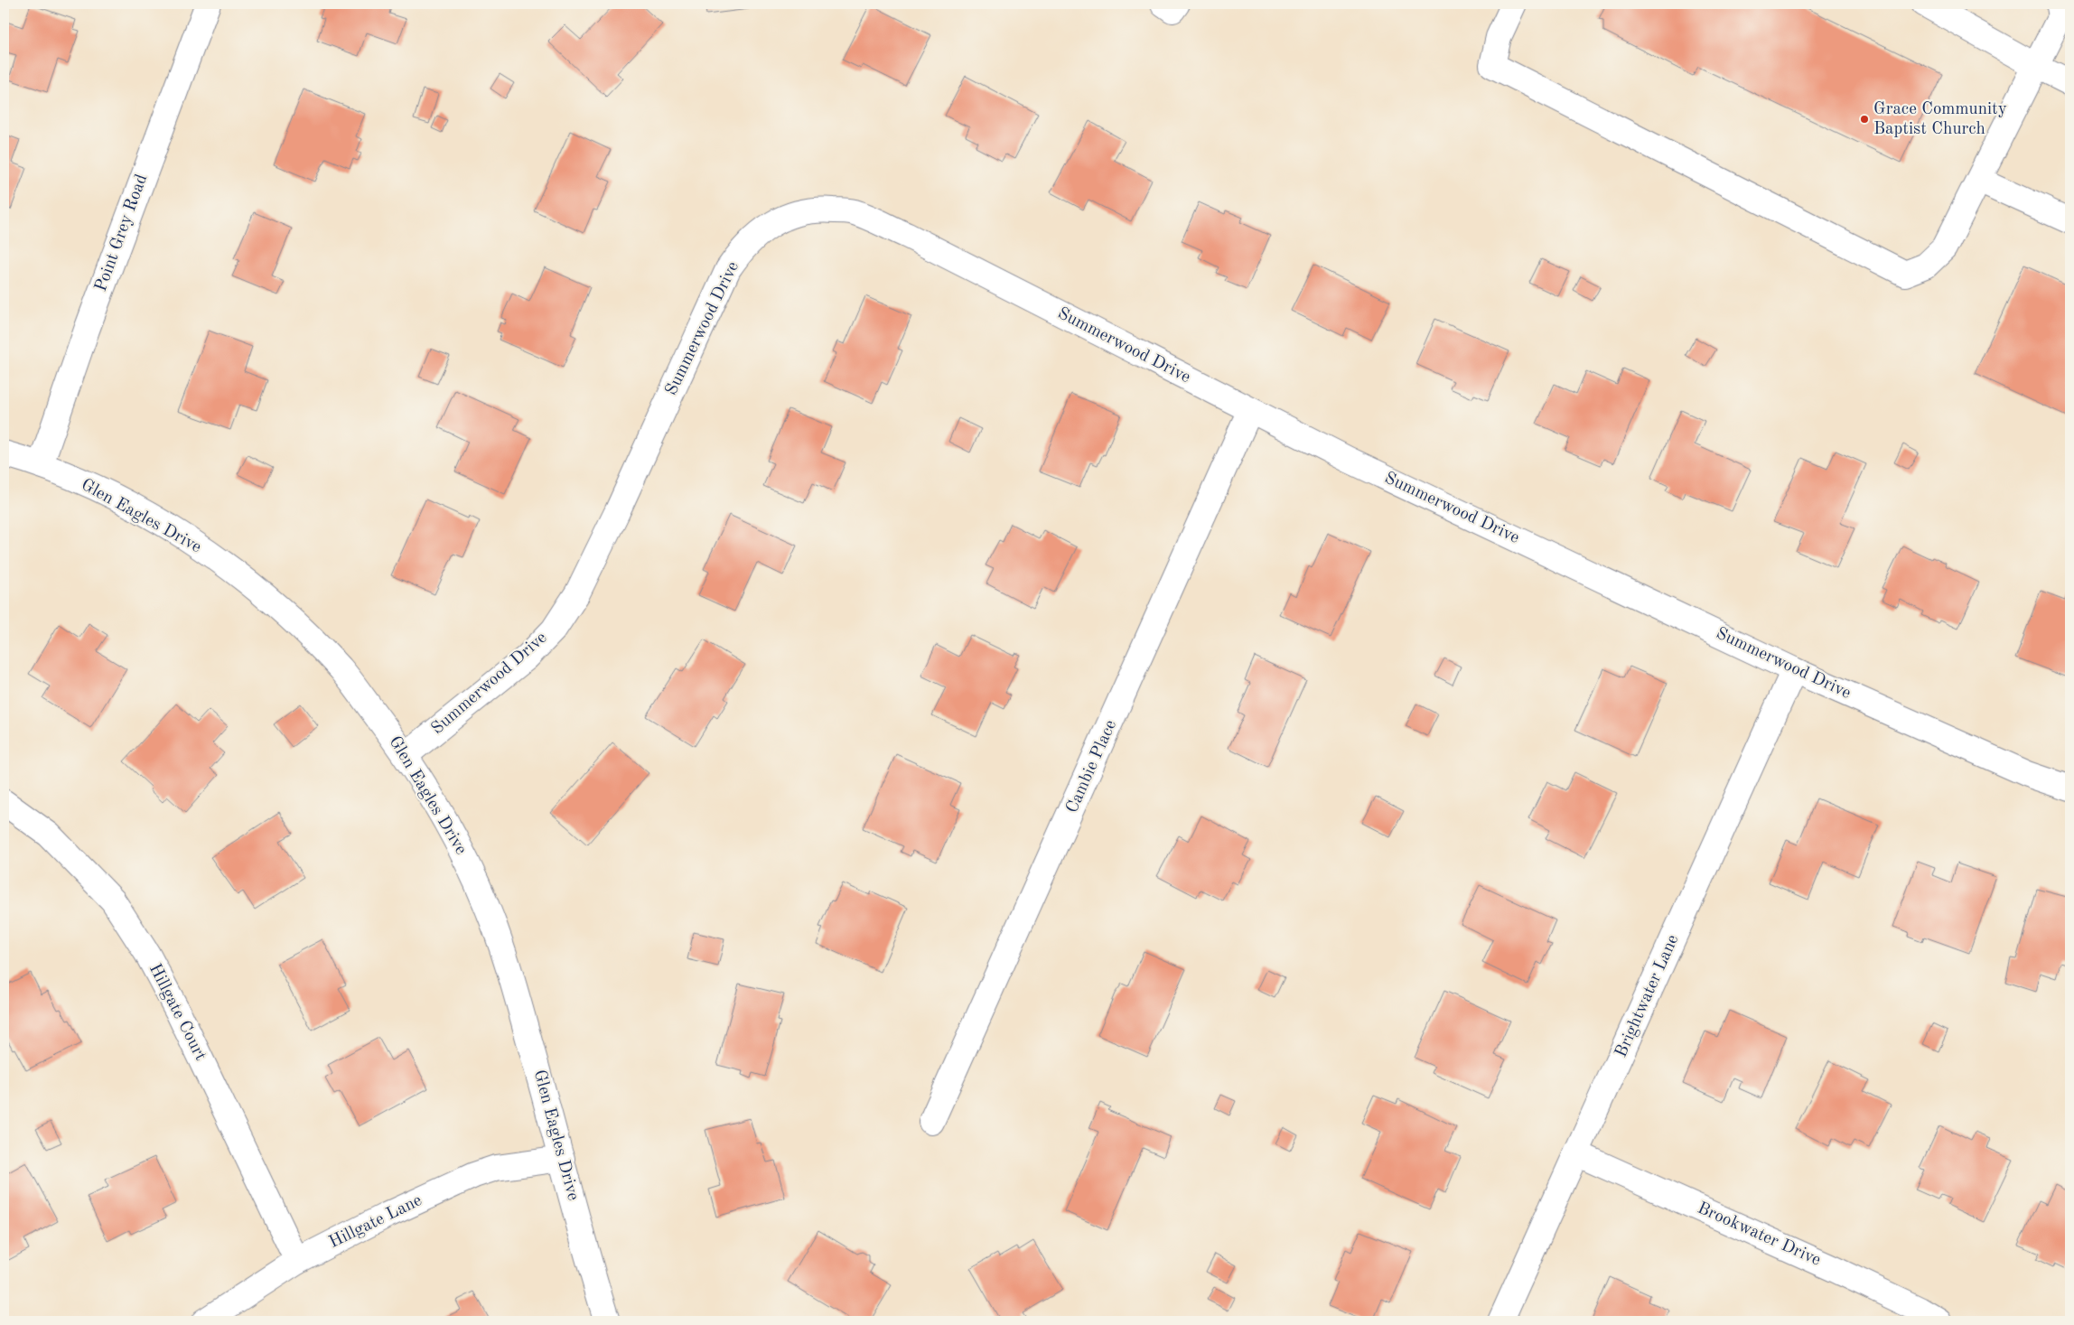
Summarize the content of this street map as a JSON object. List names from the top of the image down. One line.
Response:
{"streets":{"street":["Point Grey Road","Summerwood Drive","Glen Eagles Drive","Cambie Place","Brightwater Lane","Hillgate Court","Hillgate Lane","Brookwater Drive"]},"crossings":[["Point Grey Road","Glen Eagles Drive"],["Summerwood Drive","Glen Eagles Drive"],["Summerwood Drive","Cambie Place"],["Summerwood Drive","Brightwater Lane"],["Glen Eagles Drive","Hillgate Lane"],["Brightwater Lane","Brookwater Drive"],["Hillgate Court","Hillgate Lane"]],"places":["Grace Community Baptist Church"]}
